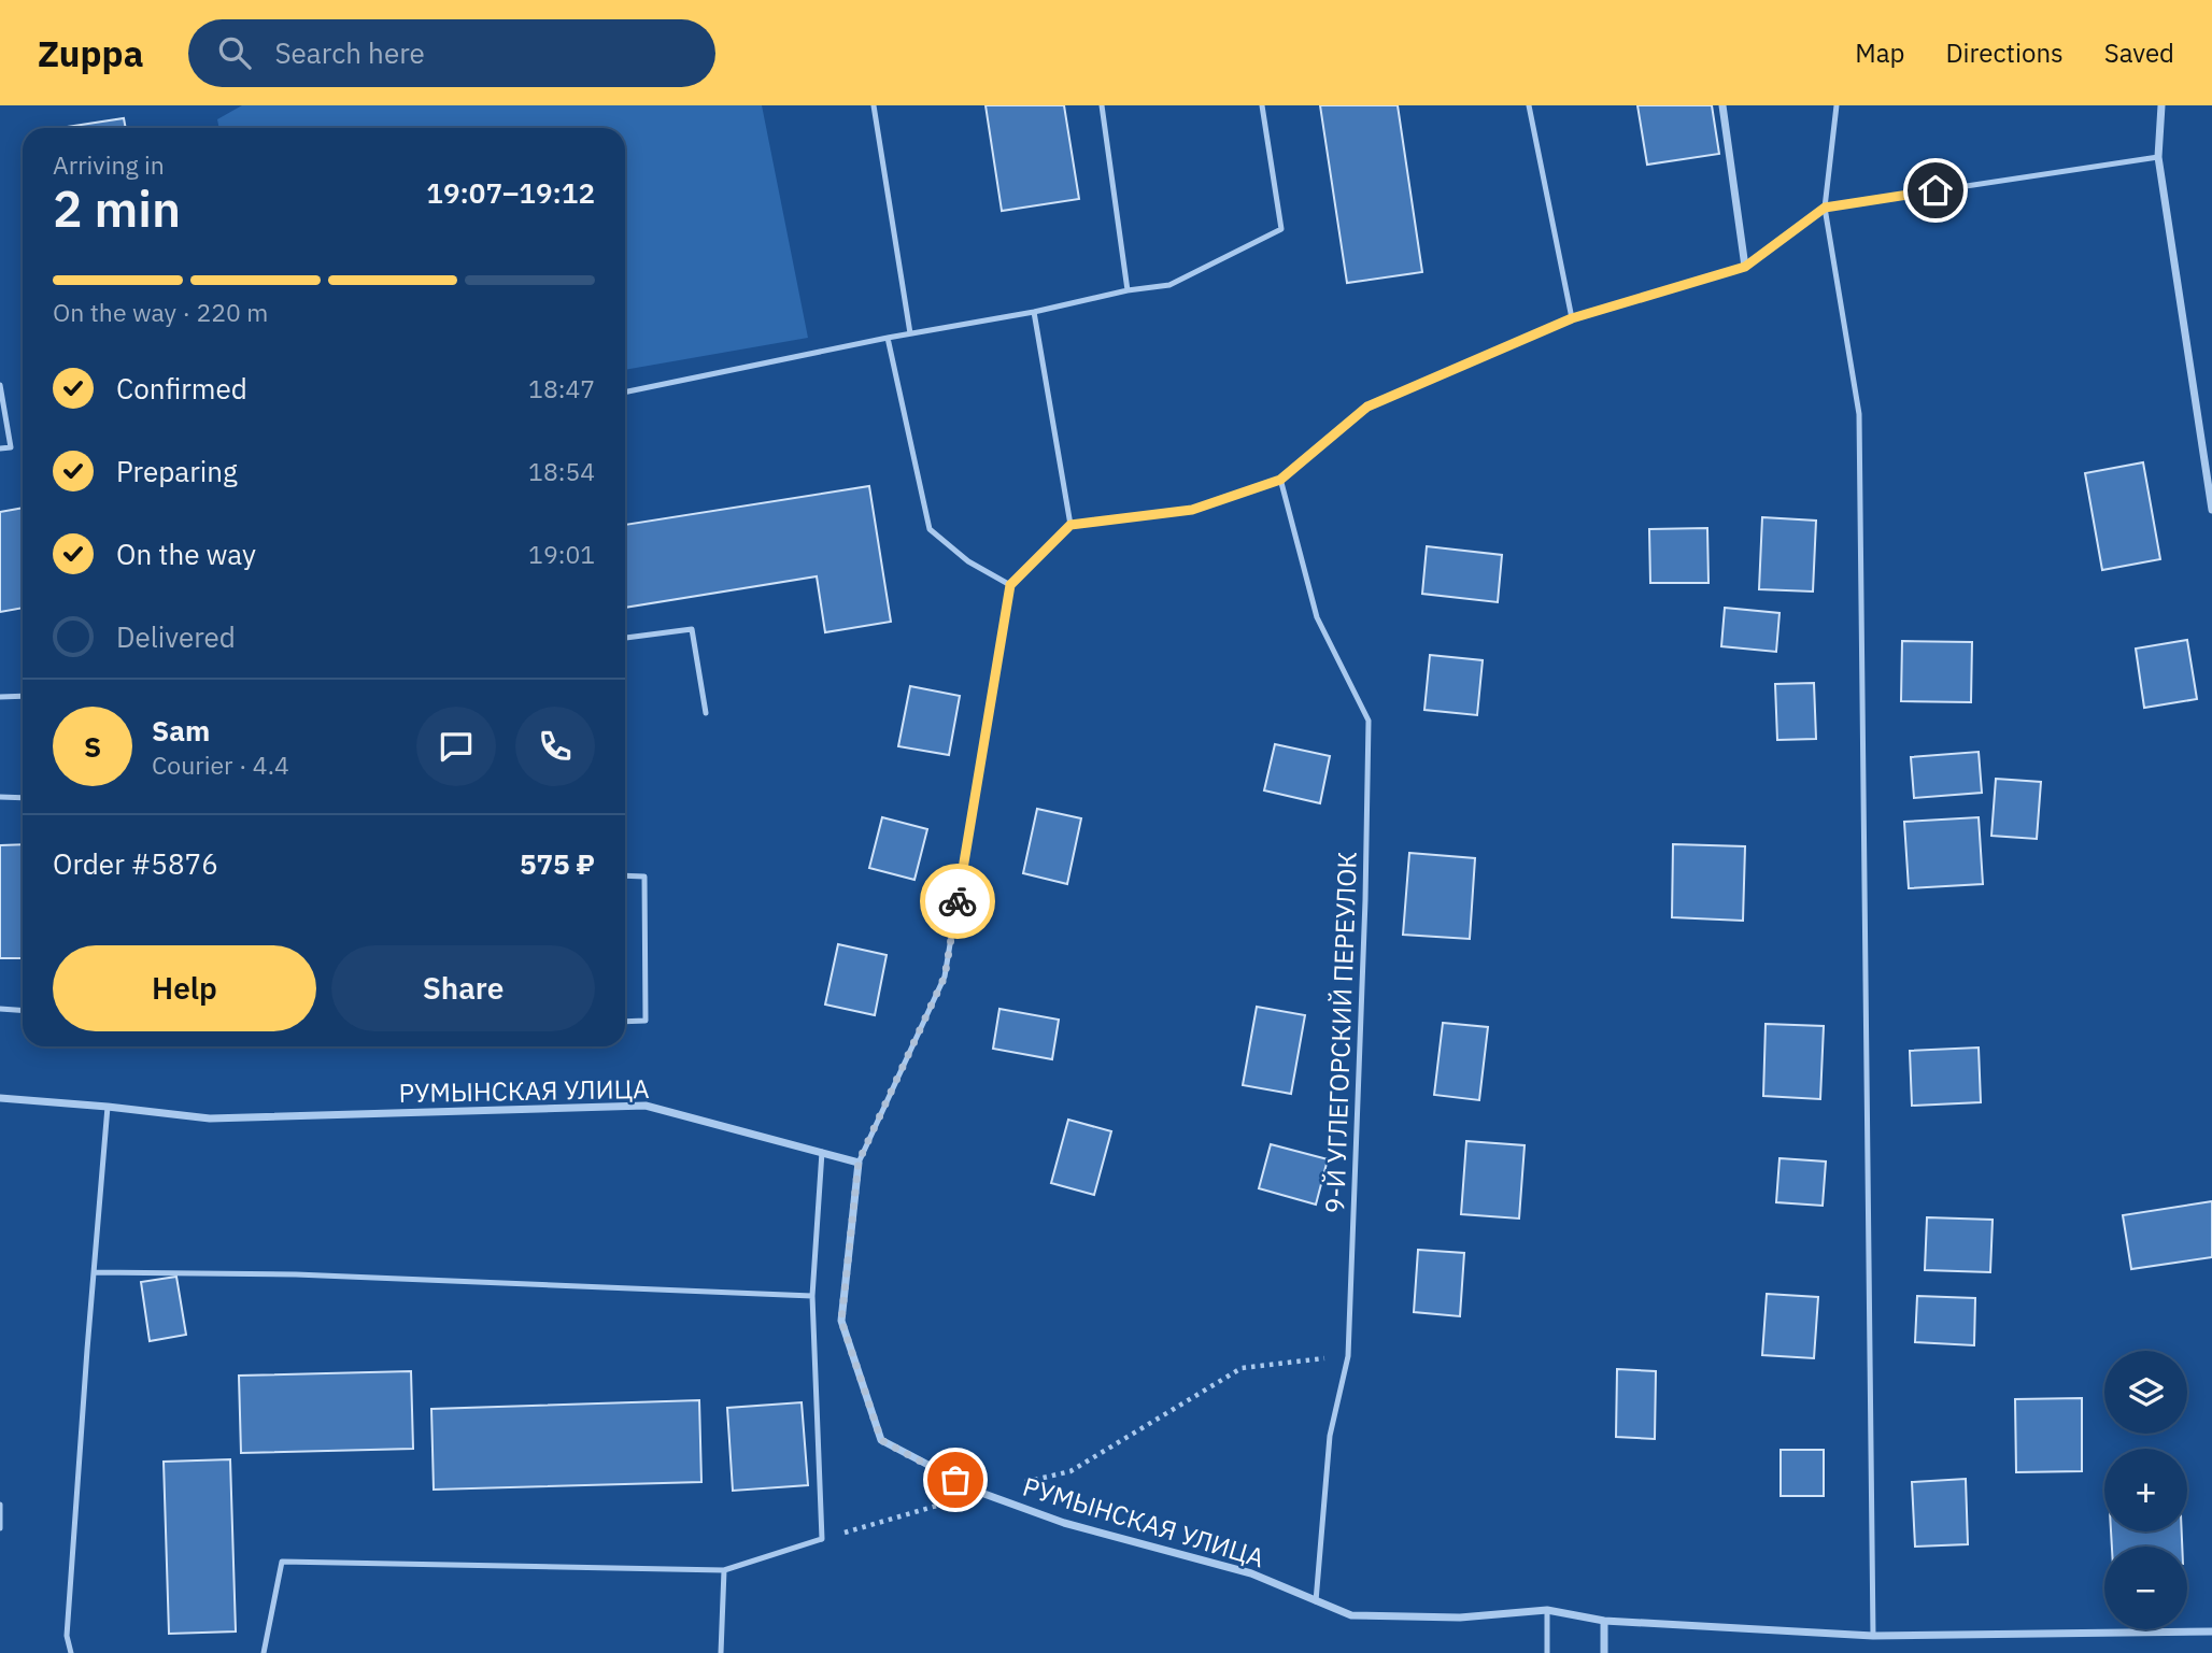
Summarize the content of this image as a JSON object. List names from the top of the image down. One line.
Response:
{"streets":{"street":["РУМЫНСКАЯ УЛИЦА"],"lane":["9-Й УГЛЕГОРСКИЙ ПЕРЕУЛОК"]},"crossings":[["9-Й УГЛЕГОРСКИЙ ПЕРЕУЛОК","РУМЫНСКАЯ УЛИЦА"]],"page":{"header":"Zuppa","search":"Search here","nav":["Map","Directions","Saved"],"heading":["2 min","Arriving in","19:07–19:12"],"panel":["Sam","Courier · 4.4","Order #5876","575 ₽"],"bar":"On the way · 220 m","list":[["Confirmed","18:47"],["Preparing","18:54"],["On the way","19:01"],"Delivered"],"round":"S","buttons":["Help","Share"],"map_buttons":["+","−"]}}
